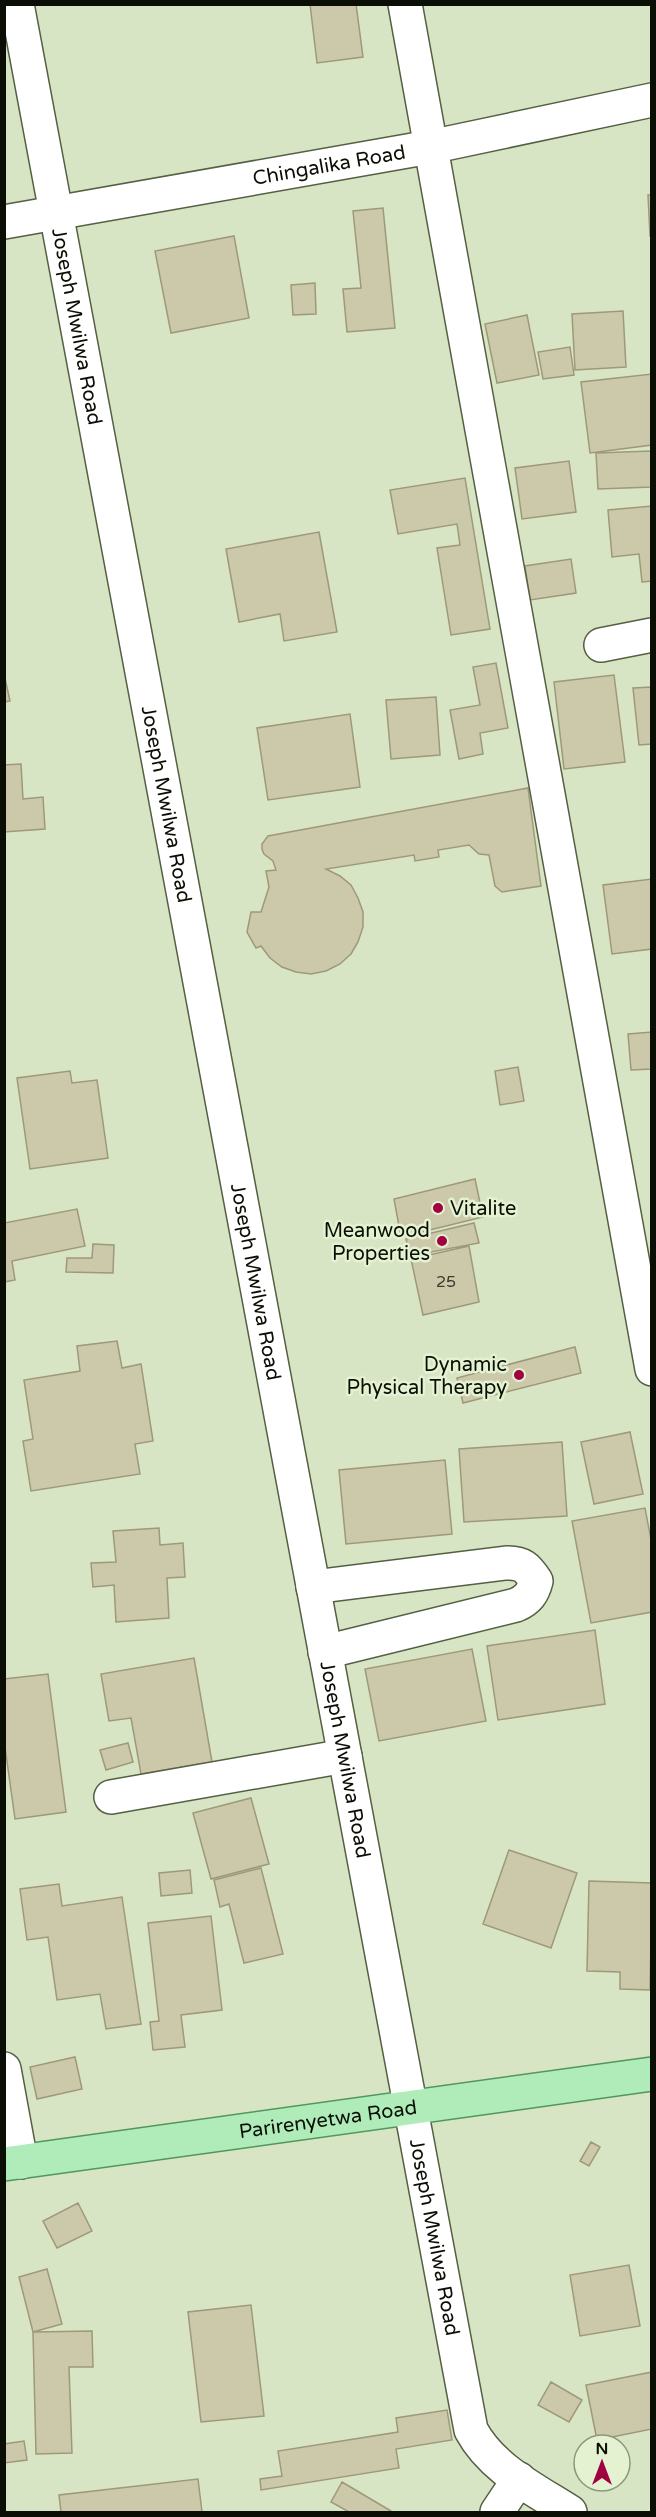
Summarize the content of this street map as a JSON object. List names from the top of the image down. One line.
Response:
{"streets":{"main road":["Parirenyetwa Road"],"street":["Chingalika Road","Joseph Mwilwa Road"]},"crossings":[["Chingalika Road","Joseph Mwilwa Road"],["Joseph Mwilwa Road","Parirenyetwa Road"]],"places":["Vitalite","Meanwood Properties","Dynamic Physical Therapy"],"house_numbers":["25"],"north":"top"}
